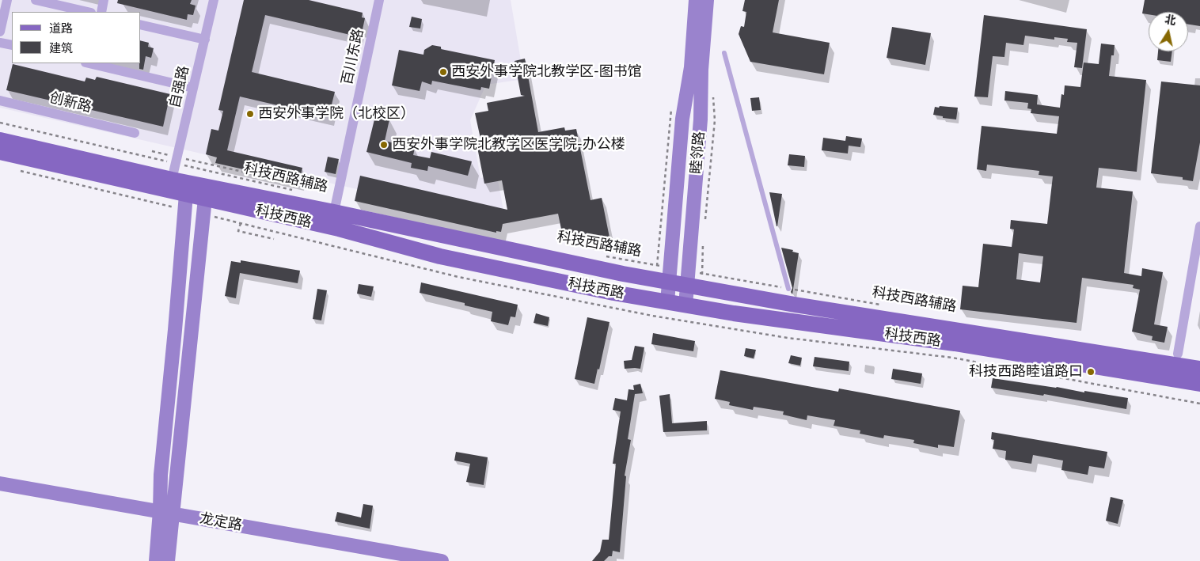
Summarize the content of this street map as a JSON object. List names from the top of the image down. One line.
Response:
{"streets":{"main road":["科技西路"],"street":["百川东路","自强路","创新路","睦邻路","龙定路"],"path":["科技西路辅路"]},"crossings":[["百川东路","科技西路"],["自强路","科技西路辅路"],["自强路","科技西路"],["睦邻路","科技西路辅路"],["睦邻路","科技西路"],["科技西路辅路","科技西路"]],"places":["西安外事学院北教学区-图书馆","西安外事学院（北校区）","西安外事学院北教学区医学院-办公楼","科技西路睦谊路口"],"legend":["道路","建筑"],"north":"top"}
